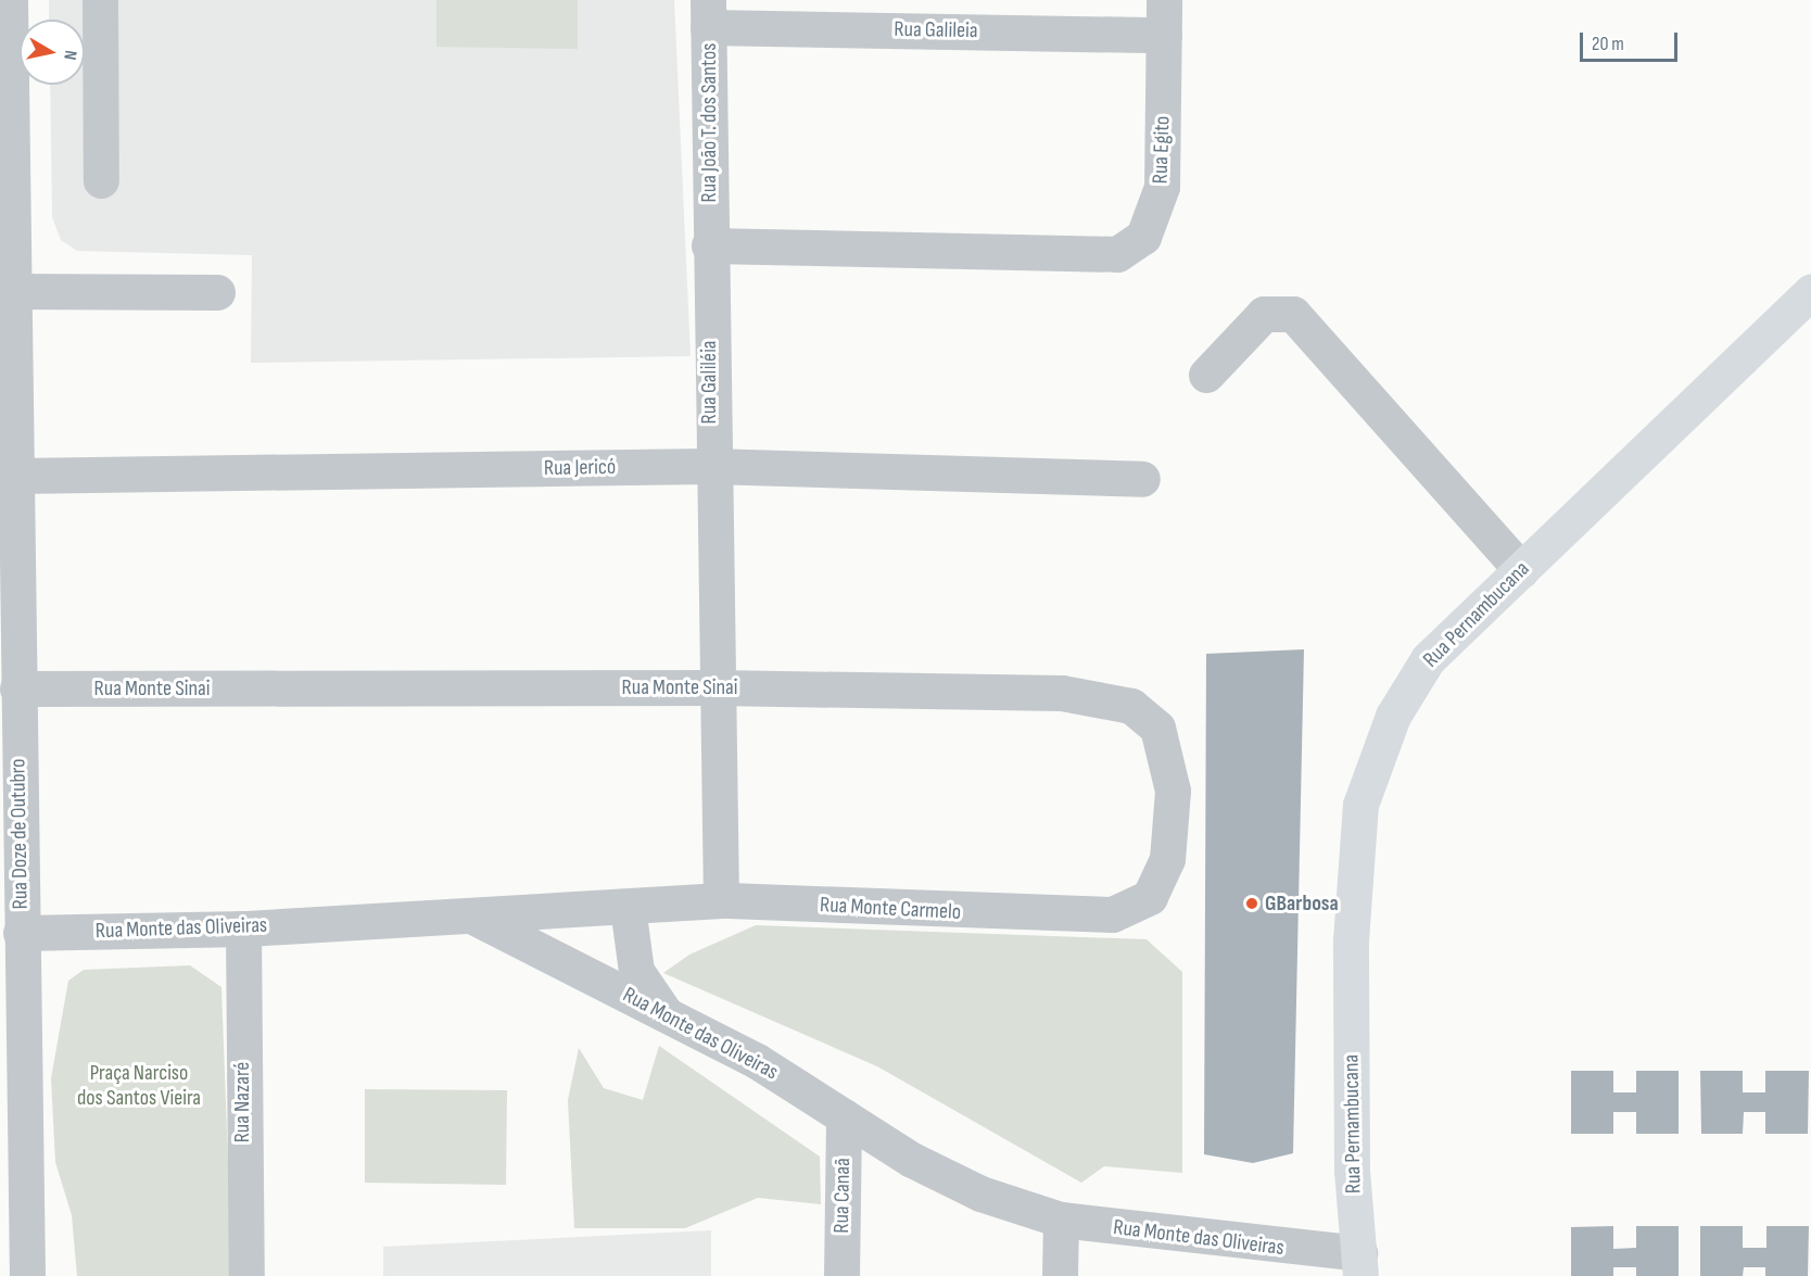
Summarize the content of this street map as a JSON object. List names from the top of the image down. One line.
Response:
{"streets":{"main road":["Rua Pernambucana"],"street":["Rua Galileia","Rua João T. dos Santos","Rua Egito","Rua Galiléia","Rua Jericó","Rua Monte Sinai","Rua Doze de Outubro","Rua Monte Carmelo","Rua Monte das Oliveiras","Rua Nazaré","Rua Canaã"]},"crossings":[["Rua Galileia","Rua João T. dos Santos"],["Rua Galileia","Rua Egito"],["Rua João T. dos Santos","Rua Egito"],["Rua João T. dos Santos","Rua Galiléia"],["Rua Egito","Rua Galiléia"],["Rua Galiléia","Rua Jericó"],["Rua Galiléia","Rua Monte Sinai"],["Rua Galiléia","Rua Monte Carmelo"],["Rua Jericó","Rua Doze de Outubro"],["Rua Pernambucana","Rua Monte das Oliveiras"],["Rua Monte Sinai","Rua Doze de Outubro"],["Rua Monte Sinai","Rua Monte Carmelo"],["Rua Doze de Outubro","Rua Monte das Oliveiras"],["Rua Monte Carmelo","Rua Monte das Oliveiras"],["Rua Monte das Oliveiras","Rua Nazaré"],["Rua Monte das Oliveiras","Rua Canaã"]],"parks":["Praça Narciso dos Santos Vieira"],"places":["GBarbosa"],"scale_bar":"20 m","north":"right"}
